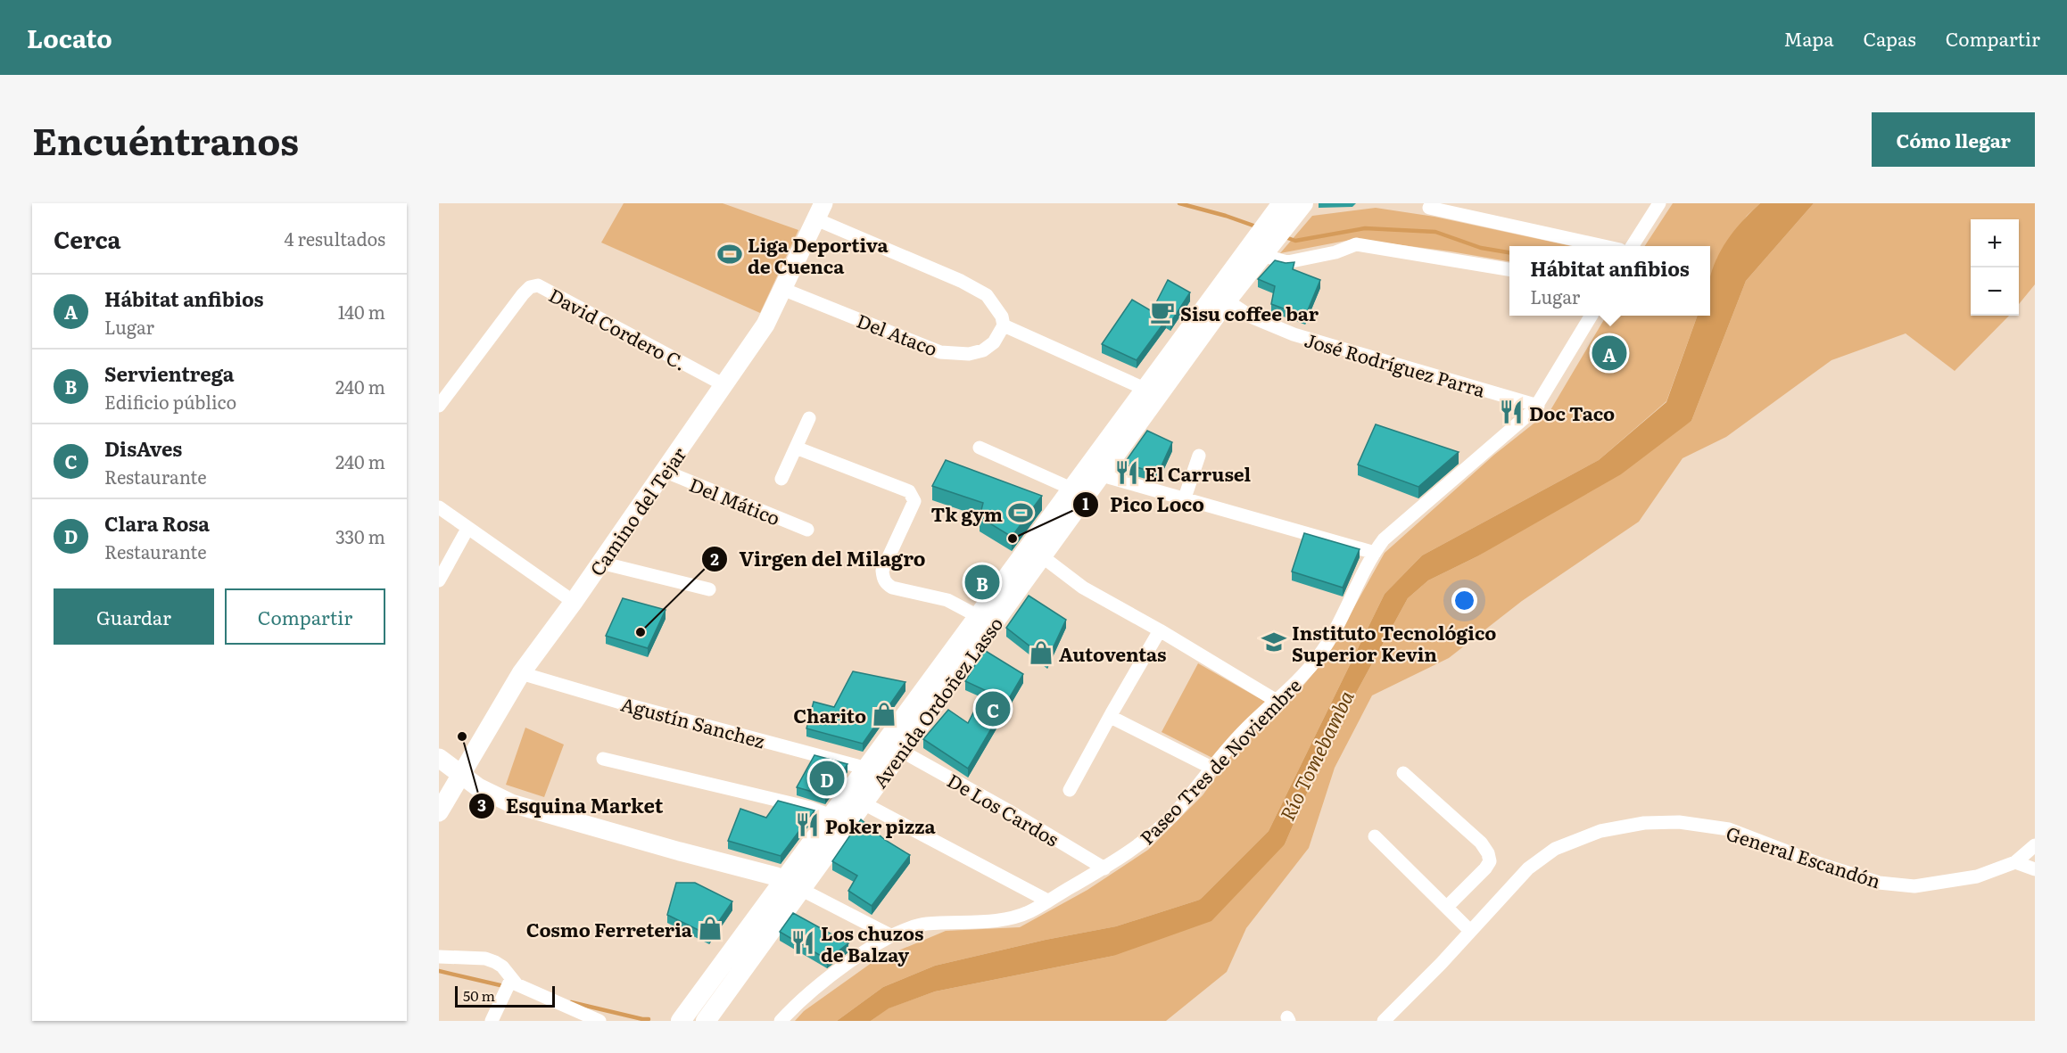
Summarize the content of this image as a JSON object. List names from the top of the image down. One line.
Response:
{"streets":{"main road":["Avenida Ordoñez Lasso"],"street":["David Cordero C.","Del Ataco","José Rodríguez Parra","Del Mático","Camino del Tejar","Agustín Sanchez","Paseo Tres de Noviembre","De Los Cardos","General Escandón"]},"crossings":[["David Cordero C.","Camino del Tejar"],["Del Ataco","Camino del Tejar"],["José Rodríguez Parra","Avenida Ordoñez Lasso"],["José Rodríguez Parra","Paseo Tres de Noviembre"],["Del Mático","Camino del Tejar"],["Camino del Tejar","Agustín Sanchez"],["Avenida Ordoñez Lasso","Agustín Sanchez"],["Avenida Ordoñez Lasso","De Los Cardos"],["Paseo Tres de Noviembre","De Los Cardos"]],"water":["Río Tomebamba"],"places":{"sports":["Liga Deportiva de Cuenca","Tk gym"],"cafe":["Sisu coffee bar"],"restaurant":["Doc Taco","El Carrusel","Poker pizza","Los chuzos de Balzay"],"other":["Pico Loco","Virgen del Milagro","Esquina Market"],"school or university":["Instituto Tecnológico Superior Kevin"],"shop":["Autoventas","Charito","Cosmo Ferreteria"]},"scale_bar":"50 m","page":{"header":"Locato","nav":["Mapa","Capas","Compartir"],"title":"Encuéntranos","buttons":["Cómo llegar",["Guardar","Compartir"]],"heading":["Cerca","4 resultados"],"map_buttons":["+","−"],"popup":["Hábitat anfibios","Lugar"],"list":[{"mark":"A","name":"Hábitat anfibios","note":"Lugar","value":"140 m"},{"mark":"B","name":"Servientrega","note":"Edificio público","value":"240 m"},{"mark":"C","name":"DisAves","note":"Restaurante","value":"240 m"},{"mark":"D","name":"Clara Rosa","note":"Restaurante","value":"330 m"}],"pins":["A","B","C","D"],"scale":"50 m"}}
